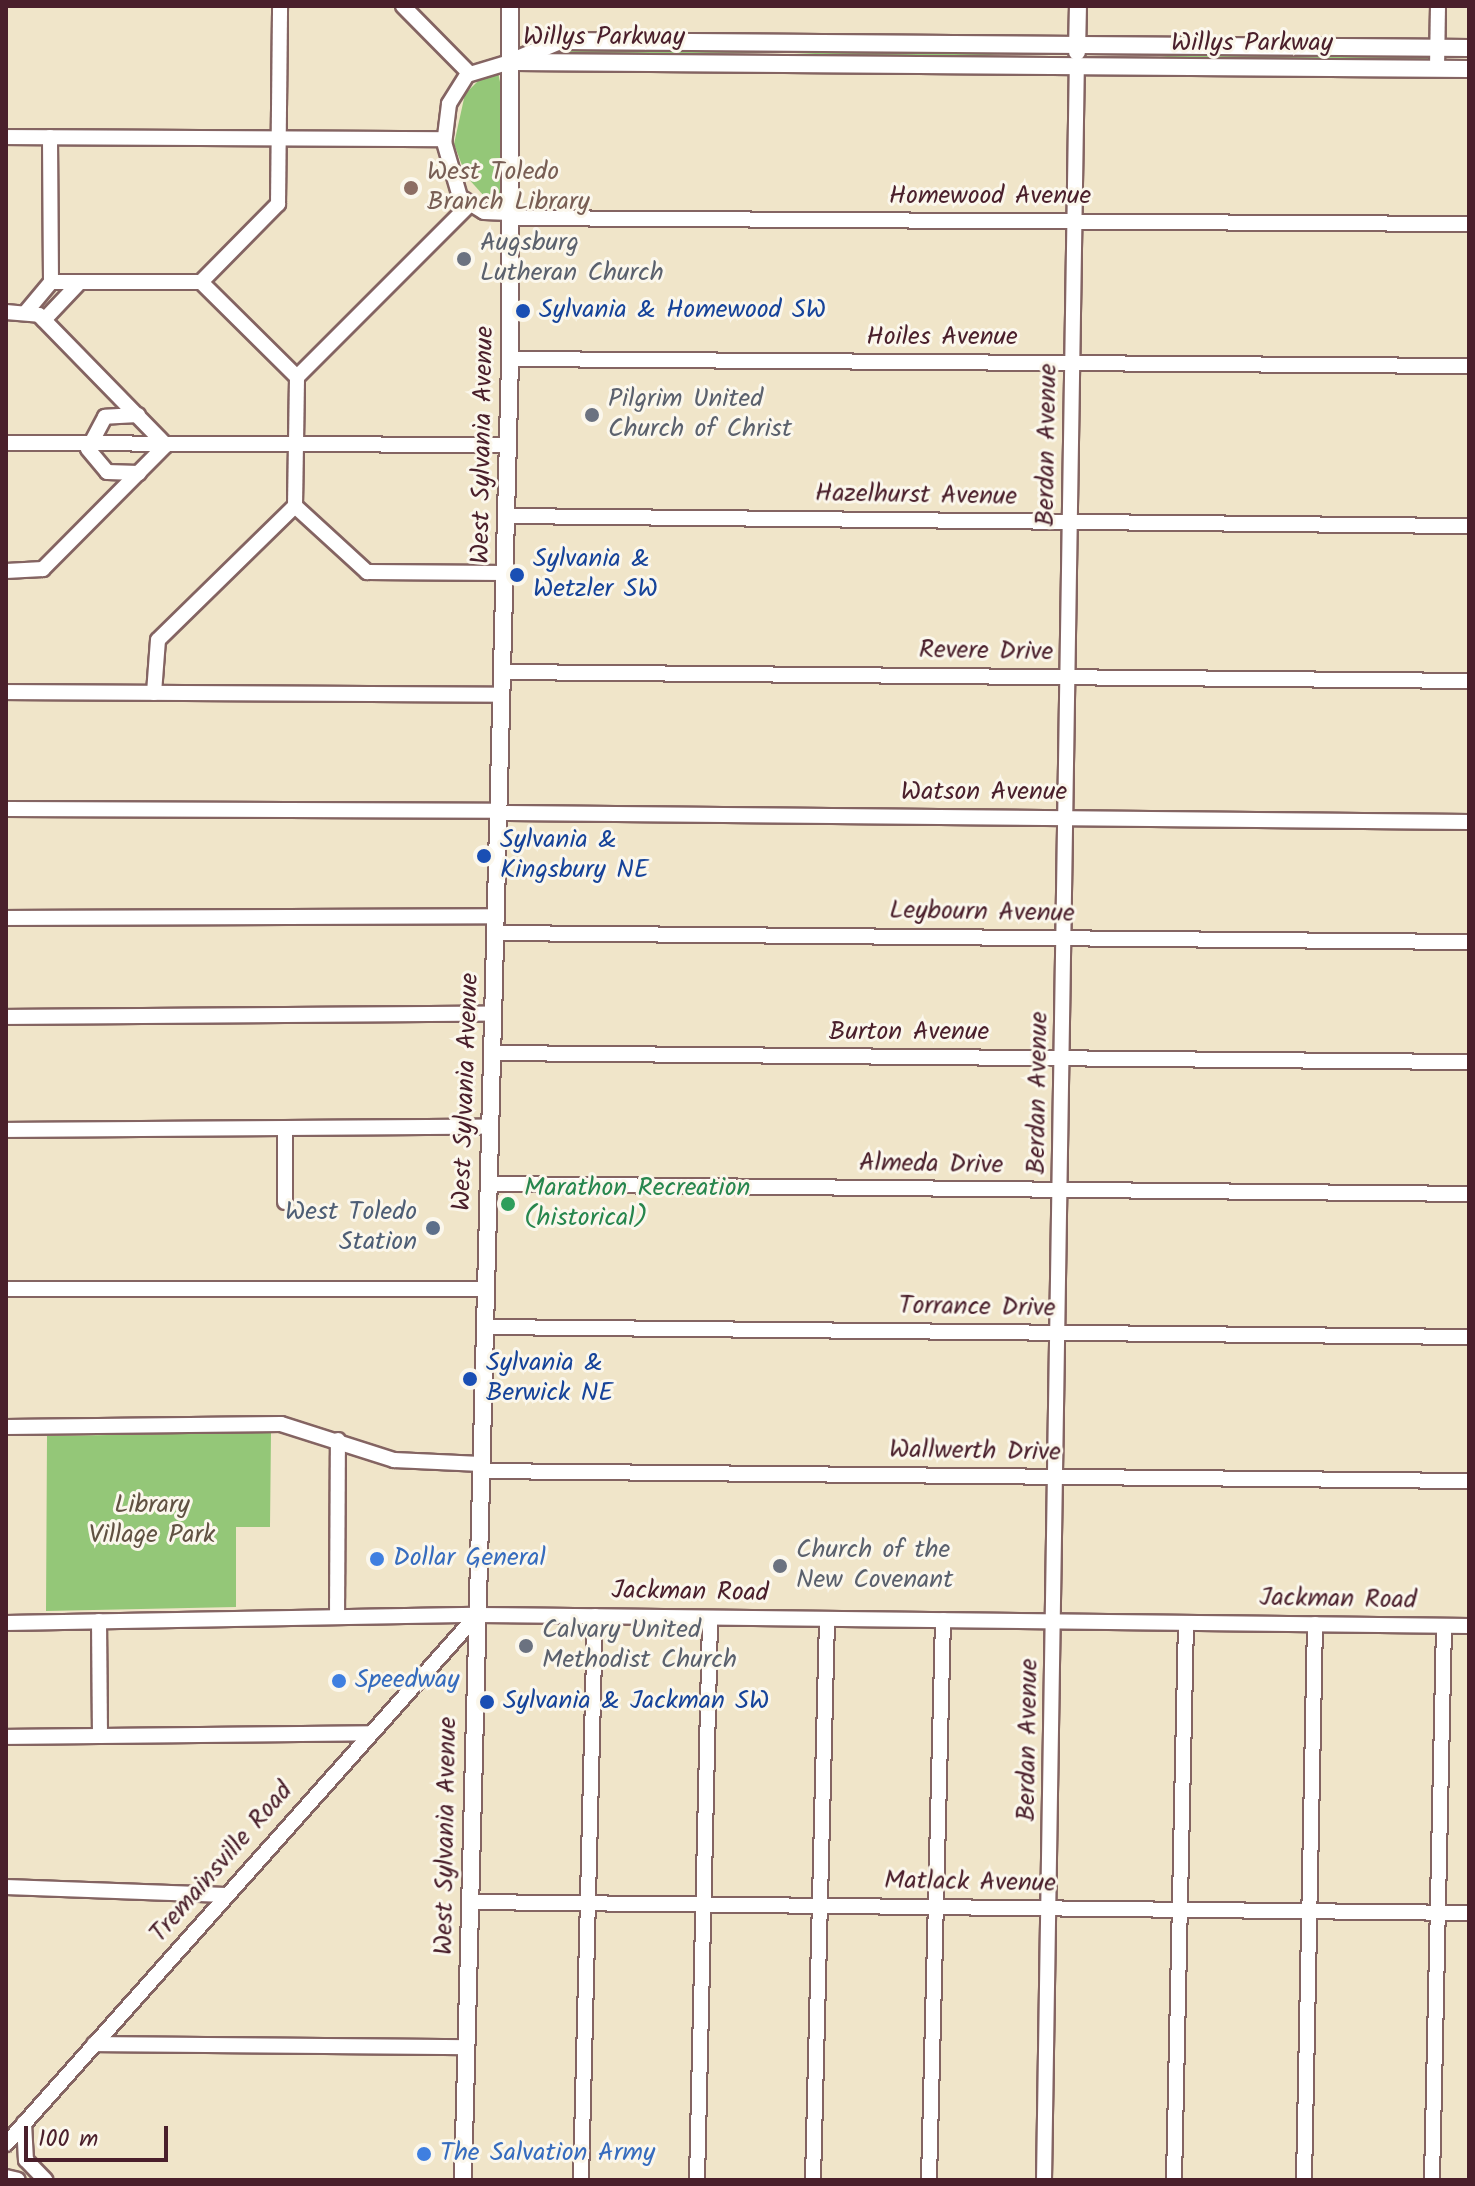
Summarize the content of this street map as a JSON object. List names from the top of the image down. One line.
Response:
{"streets":{"main road":["Willys Parkway","West Sylvania Avenue","Berdan Avenue"],"street":["Homewood Avenue","Hoiles Avenue","Hazelhurst Avenue","Revere Drive","Watson Avenue","Leybourn Avenue","Burton Avenue","Almeda Drive","Torrance Drive","Wallwerth Drive","Jackman Road","Tremainsville Road","Matlack Avenue"]},"crossings":[["Willys Parkway","West Sylvania Avenue"],["Willys Parkway","Berdan Avenue"],["Homewood Avenue","West Sylvania Avenue"],["Homewood Avenue","Berdan Avenue"],["Hoiles Avenue","West Sylvania Avenue"],["Hoiles Avenue","Berdan Avenue"],["West Sylvania Avenue","Hazelhurst Avenue"],["West Sylvania Avenue","Revere Drive"],["West Sylvania Avenue","Watson Avenue"],["West Sylvania Avenue","Leybourn Avenue"],["West Sylvania Avenue","Burton Avenue"],["West Sylvania Avenue","Almeda Drive"],["West Sylvania Avenue","Torrance Drive"],["West Sylvania Avenue","Wallwerth Drive"],["West Sylvania Avenue","Jackman Road"],["West Sylvania Avenue","Tremainsville Road"],["West Sylvania Avenue","Matlack Avenue"],["Berdan Avenue","Hazelhurst Avenue"],["Berdan Avenue","Revere Drive"],["Berdan Avenue","Watson Avenue"],["Berdan Avenue","Leybourn Avenue"],["Berdan Avenue","Burton Avenue"],["Berdan Avenue","Almeda Drive"],["Berdan Avenue","Torrance Drive"],["Berdan Avenue","Wallwerth Drive"],["Berdan Avenue","Jackman Road"],["Berdan Avenue","Matlack Avenue"],["Jackman Road","Tremainsville Road"]],"parks":["Library Village Park"],"places":["West Toledo Branch Library","Augsburg Lutheran Church","Sylvania & Homewood SW","Pilgrim United Church of Christ","Sylvania & Wetzler SW","Sylvania & Kingsbury NE","Marathon Recreation (historical)","West Toledo Station","Sylvania & Berwick NE","Dollar General","Church of the New Covenant","Calvary United Methodist Church","Speedway","Sylvania & Jackman SW","The Salvation Army"],"scale_bar":"100 m"}
